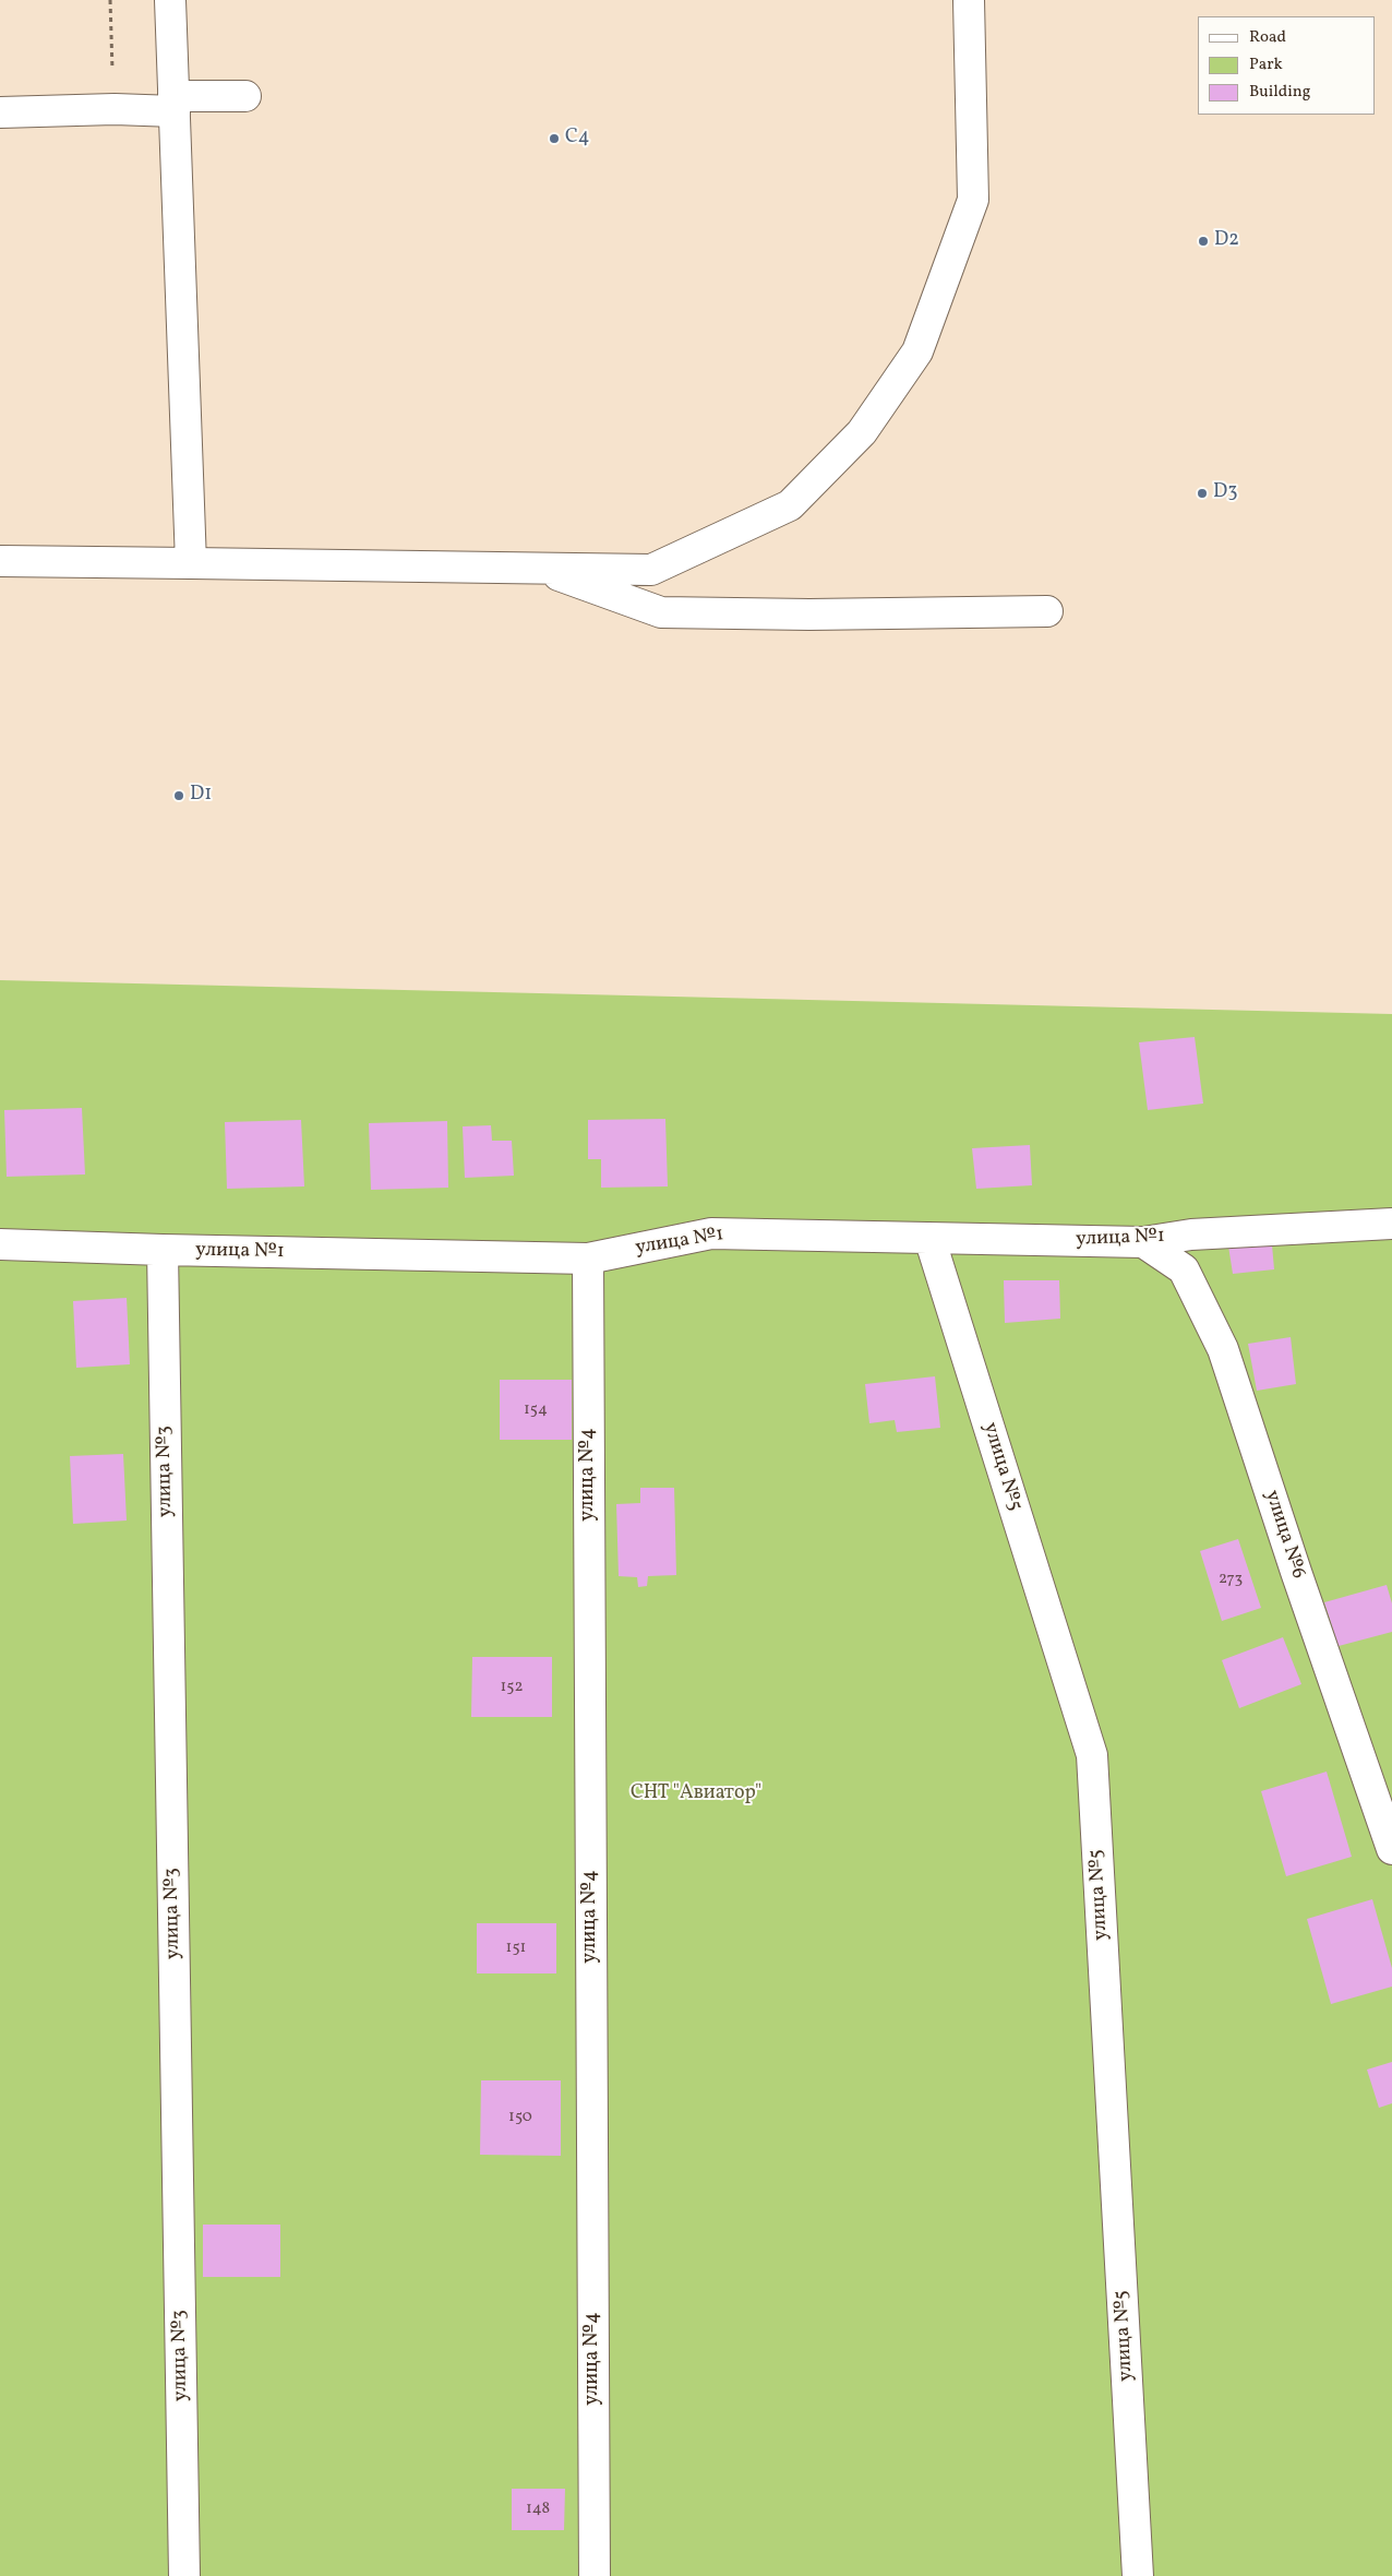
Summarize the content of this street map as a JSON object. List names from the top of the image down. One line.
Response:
{"streets":{"street":["улица №1","улица №5","улица №3","улица №4","улица №6"]},"crossings":[["улица №1","улица №5"],["улица №1","улица №3"],["улица №1","улица №4"],["улица №1","улица №6"]],"parks":["СНТ \"Авиатор\""],"places":["C4","D2","D3","D1"],"house_numbers":["154","273","152","151","150","148"],"legend":["Road","Park","Building"]}
